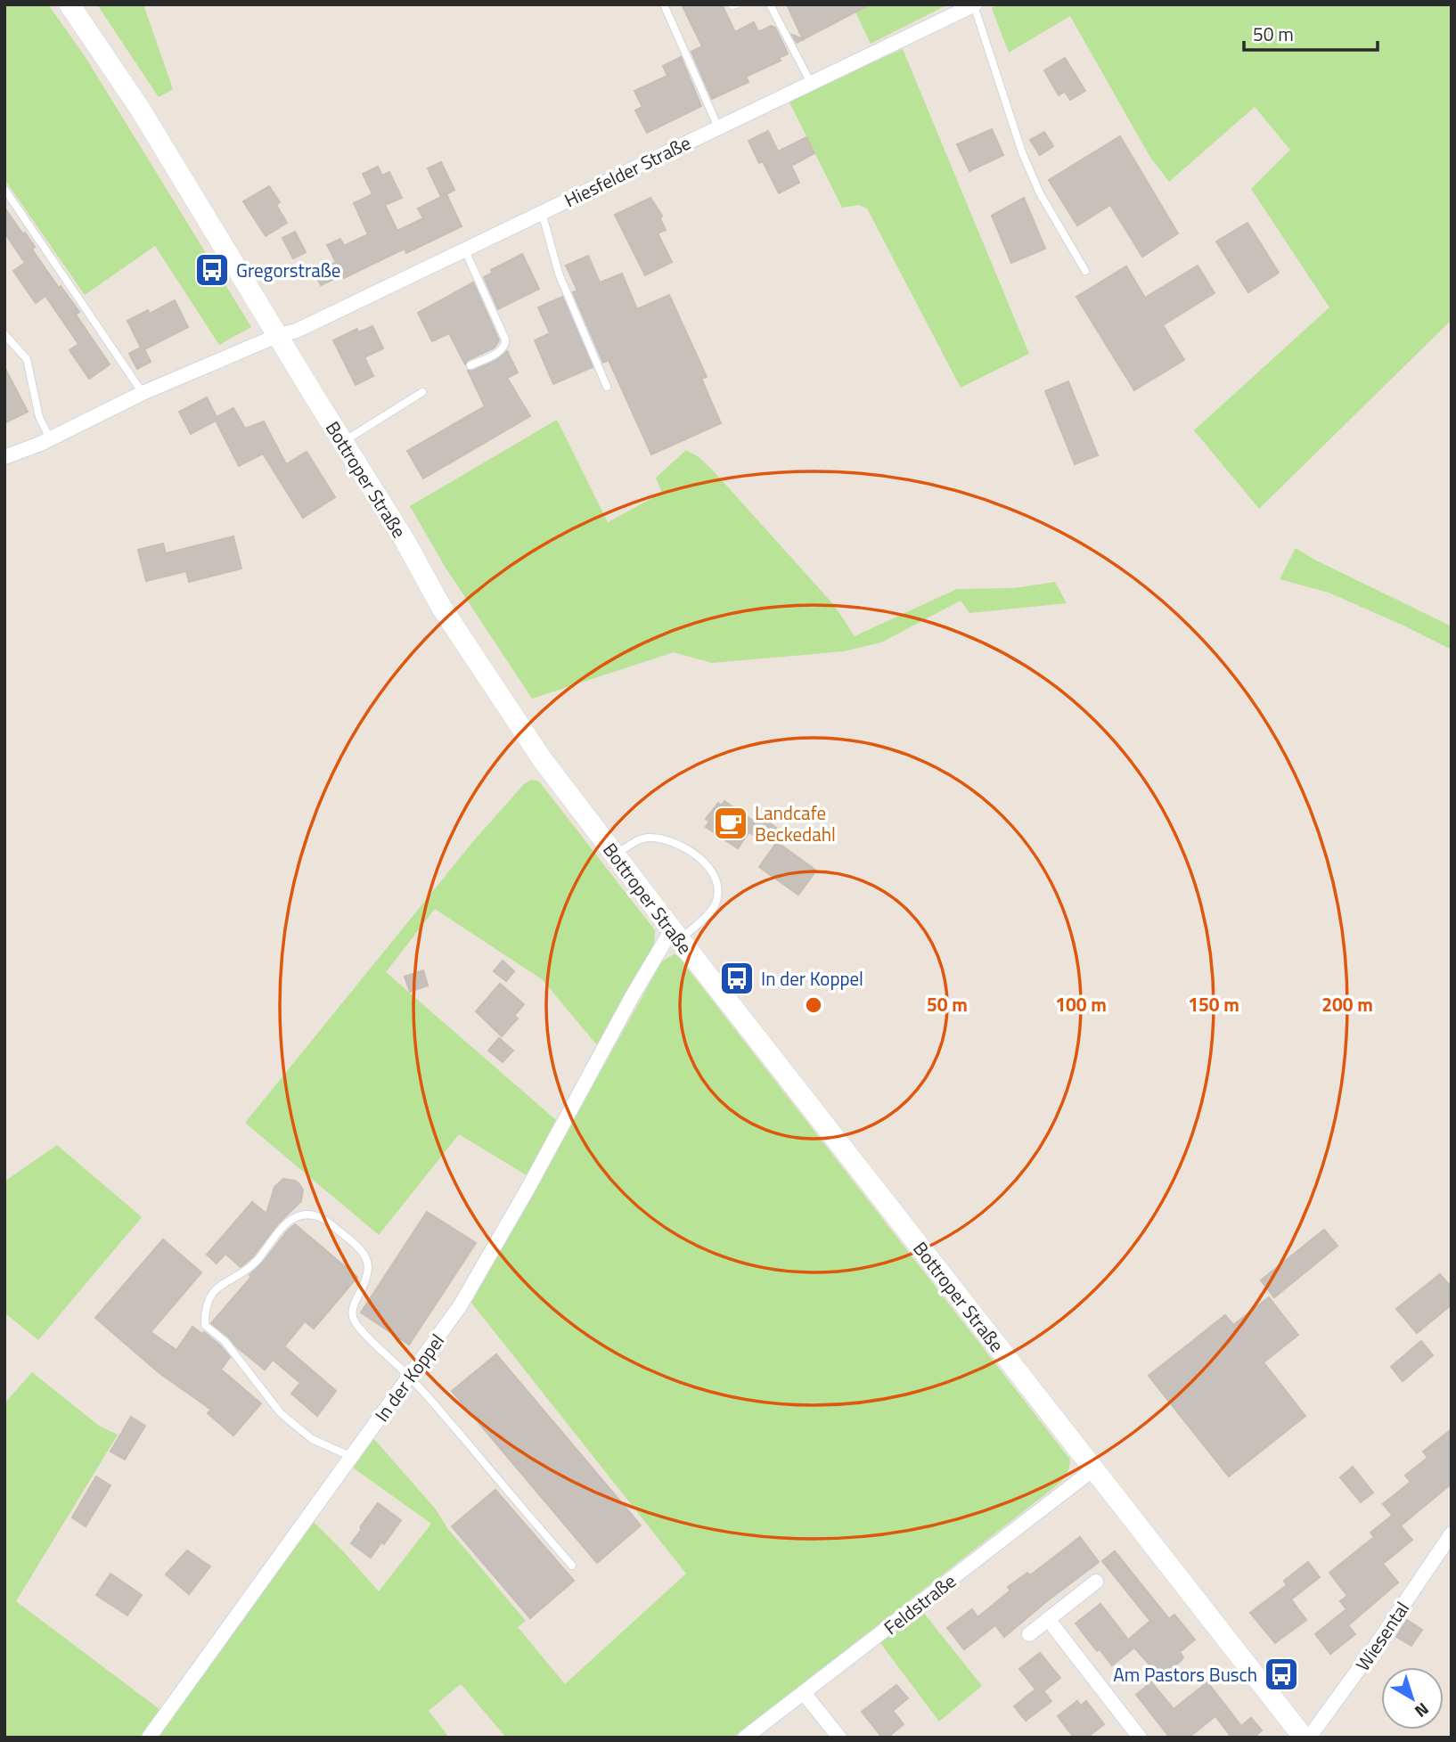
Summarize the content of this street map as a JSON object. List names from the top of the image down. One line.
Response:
{"streets":{"main road":["Bottroper Straße"],"street":["Hiesfelder Straße","In der Koppel","Feldstraße","Wiesental"]},"crossings":[["Hiesfelder Straße","Bottroper Straße"],["Bottroper Straße","In der Koppel"],["Bottroper Straße","Feldstraße"]],"places":{"bus stop":["Gregorstraße","In der Koppel","Am Pastors Busch"],"cafe":["Landcafe Beckedahl"]},"scale_bar":"50 m","north":"bottom right","rings":["50 m","100 m","150 m","200 m"]}
